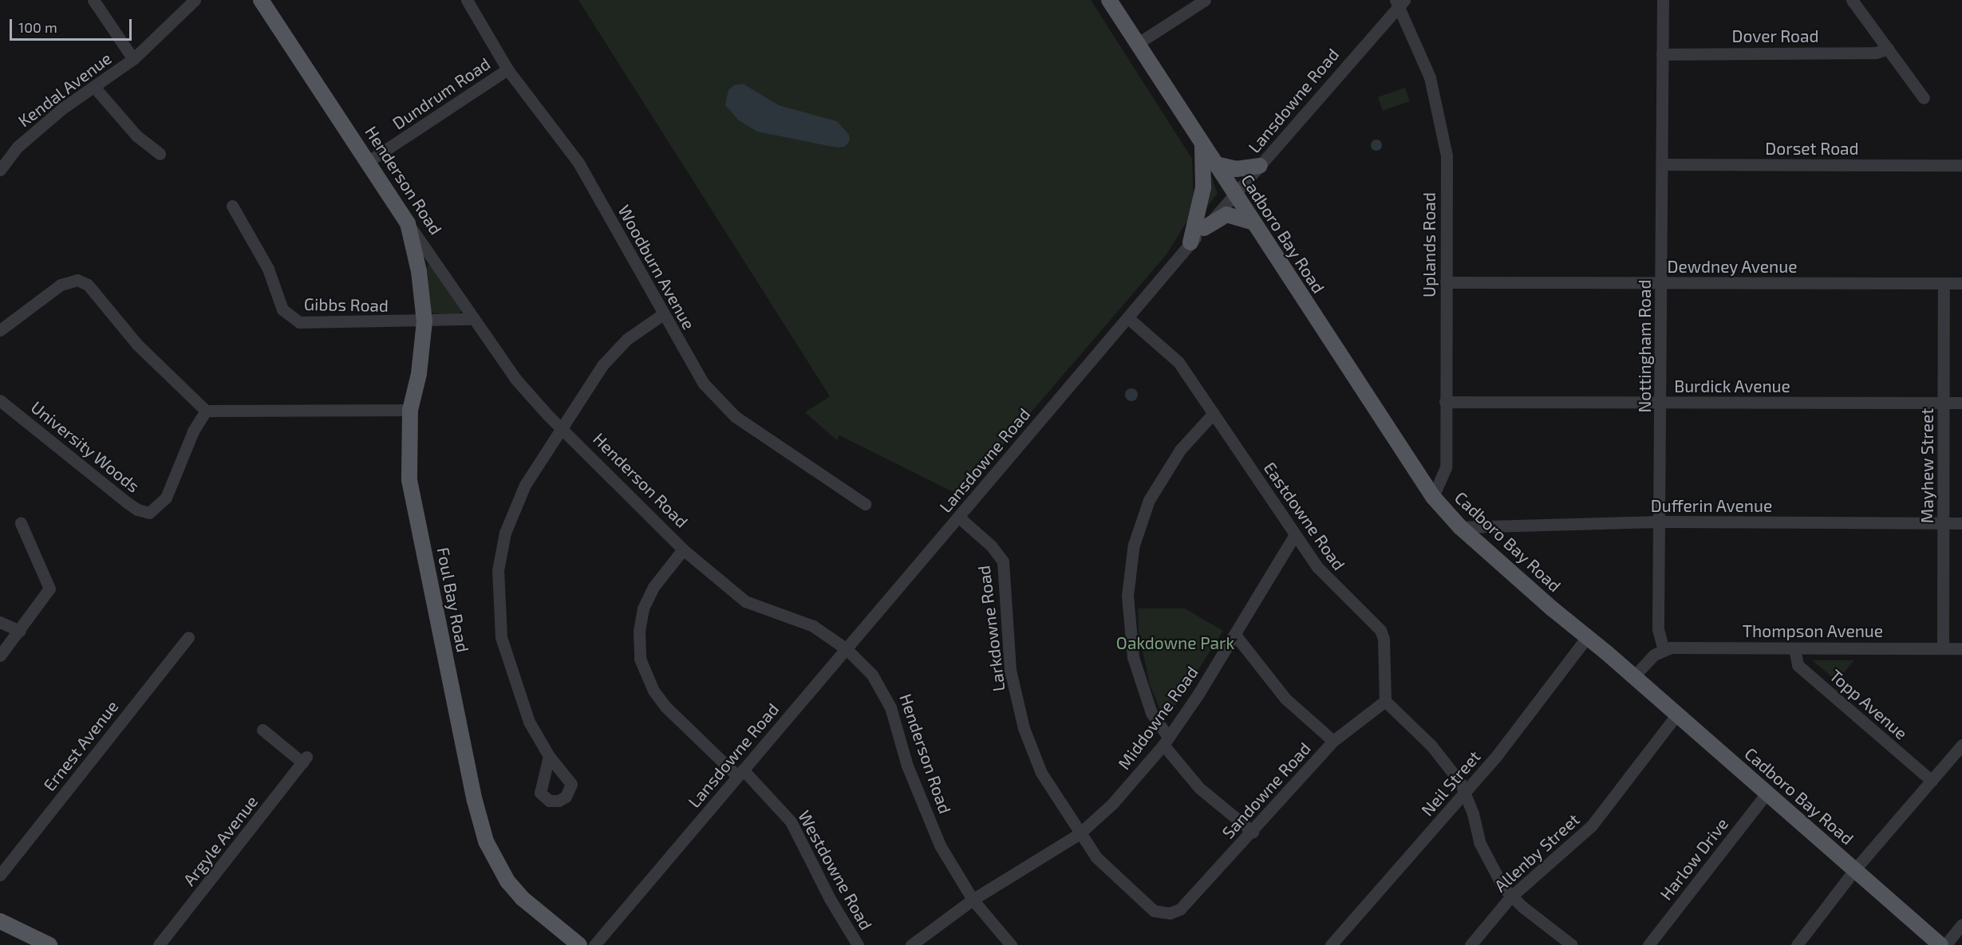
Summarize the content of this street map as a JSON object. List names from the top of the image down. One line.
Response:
{"streets":{"main road":["Henderson Road","Cadboro Bay Road","Foul Bay Road"],"street":["Dover Road","Kendal Avenue","Dundrum Road","Lansdowne Road","Dorset Road","Uplands Road","Dewdney Avenue","Woodburn Avenue","Gibbs Road","Nottingham Road","Burdick Avenue","University Woods","Mayhew Street","Dufferin Avenue","Eastdowne Road","Larkdowne Road","Thompson Avenue","Topp Avenue","Middowne Road","Ernest Avenue","Neil Street","Sandowne Road","Argyle Avenue","Allenby Street","Harlow Drive","Westdowne Road"]},"crossings":[["Dover Road","Nottingham Road"],["Dundrum Road","Henderson Road"],["Dundrum Road","Woodburn Avenue"],["Lansdowne Road","Henderson Road"],["Lansdowne Road","Cadboro Bay Road"],["Lansdowne Road","Uplands Road"],["Lansdowne Road","Eastdowne Road"],["Lansdowne Road","Larkdowne Road"],["Lansdowne Road","Westdowne Road"],["Dorset Road","Nottingham Road"],["Henderson Road","Gibbs Road"],["Henderson Road","Foul Bay Road"],["Henderson Road","Middowne Road"],["Henderson Road","Westdowne Road"],["Cadboro Bay Road","Uplands Road"],["Cadboro Bay Road","Dufferin Avenue"],["Cadboro Bay Road","Neil Street"],["Cadboro Bay Road","Allenby Street"],["Cadboro Bay Road","Harlow Drive"],["Uplands Road","Dewdney Avenue"],["Uplands Road","Burdick Avenue"],["Dewdney Avenue","Nottingham Road"],["Dewdney Avenue","Mayhew Street"],["Gibbs Road","Foul Bay Road"],["Nottingham Road","Burdick Avenue"],["Nottingham Road","Dufferin Avenue"],["Nottingham Road","Thompson Avenue"],["Burdick Avenue","Mayhew Street"],["Mayhew Street","Dufferin Avenue"],["Mayhew Street","Thompson Avenue"],["Eastdowne Road","Middowne Road"],["Eastdowne Road","Sandowne Road"],["Larkdowne Road","Middowne Road"],["Larkdowne Road","Sandowne Road"],["Thompson Avenue","Topp Avenue"]],"parks":["Oakdowne Park"],"scale_bar":"100 m"}
